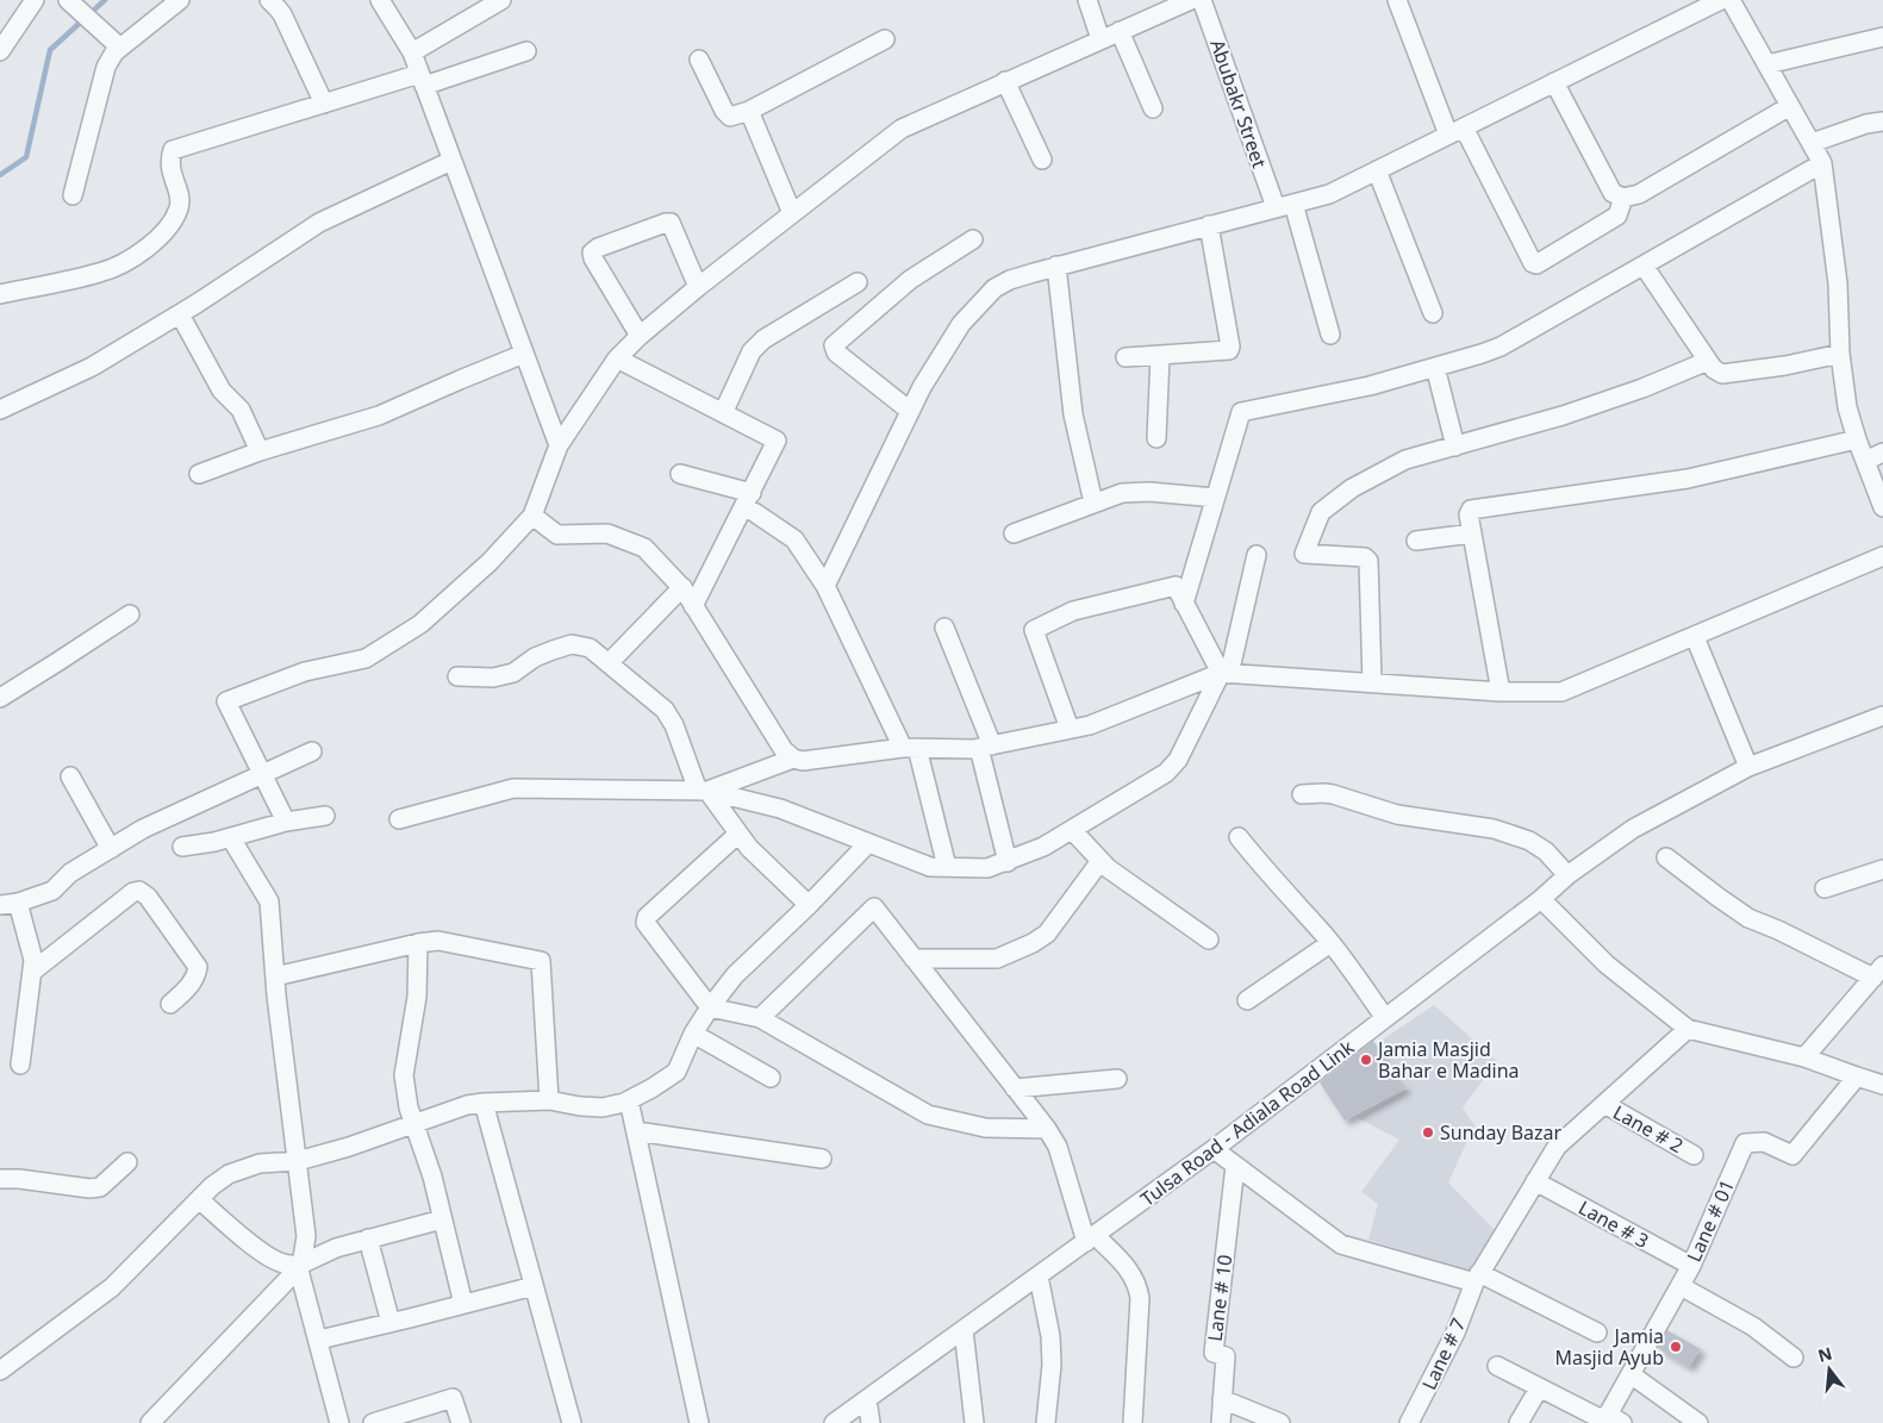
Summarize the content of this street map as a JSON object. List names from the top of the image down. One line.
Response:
{"streets":{"street":["Abubakr Street","Tulsa Road - Adiala Road Link","Lane # 2","Lane # 01","Lane # 3","Lane # 10","Lane # 7"]},"crossings":[["Lane # 2","Lane # 7"],["Lane # 01","Lane # 3"],["Lane # 3","Lane # 7"]],"places":["Jamia Masjid Bahar e Madina","Sunday Bazar","Jamia Masjid Ayub"],"north":"top"}
